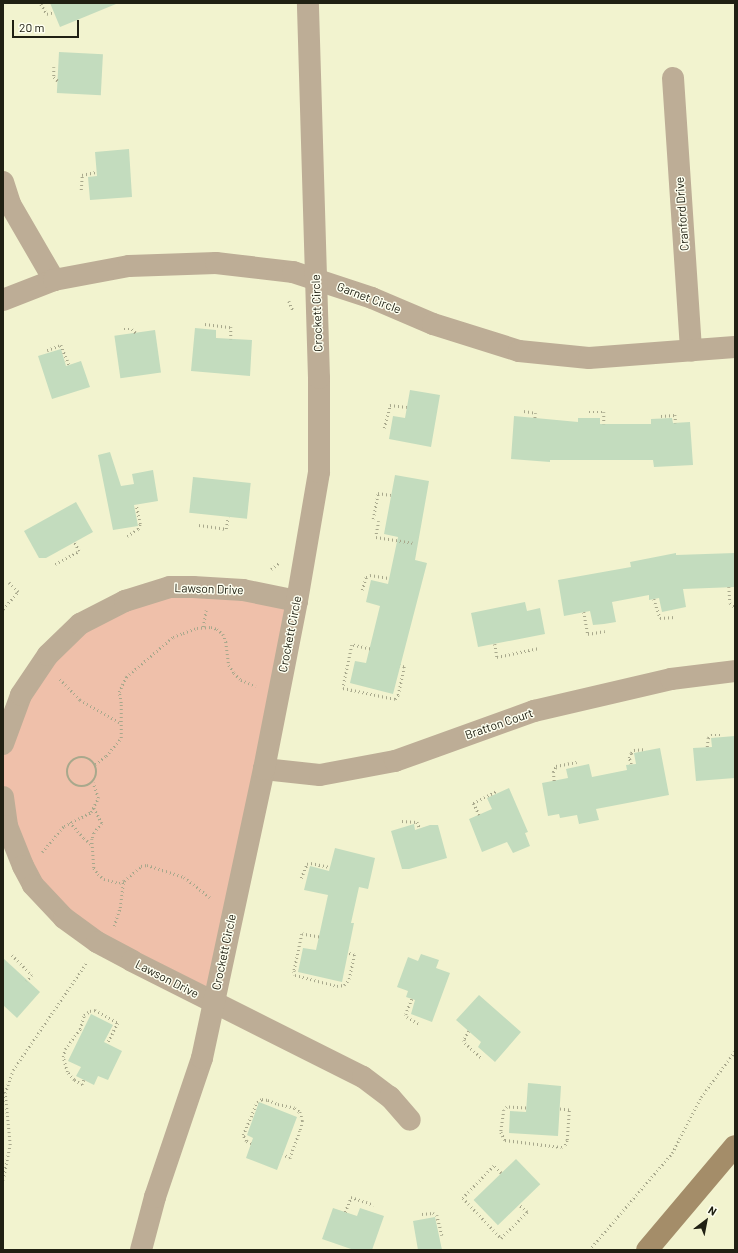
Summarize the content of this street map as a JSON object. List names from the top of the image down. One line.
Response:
{"streets":{"street":["Cranford Drive","Garnet Circle","Crockett Circle","Lawson Drive","Bratton Court"]},"crossings":[["Cranford Drive","Garnet Circle"],["Garnet Circle","Crockett Circle"],["Crockett Circle","Lawson Drive"],["Crockett Circle","Bratton Court"]],"scale_bar":"20 m","north":"top right"}
